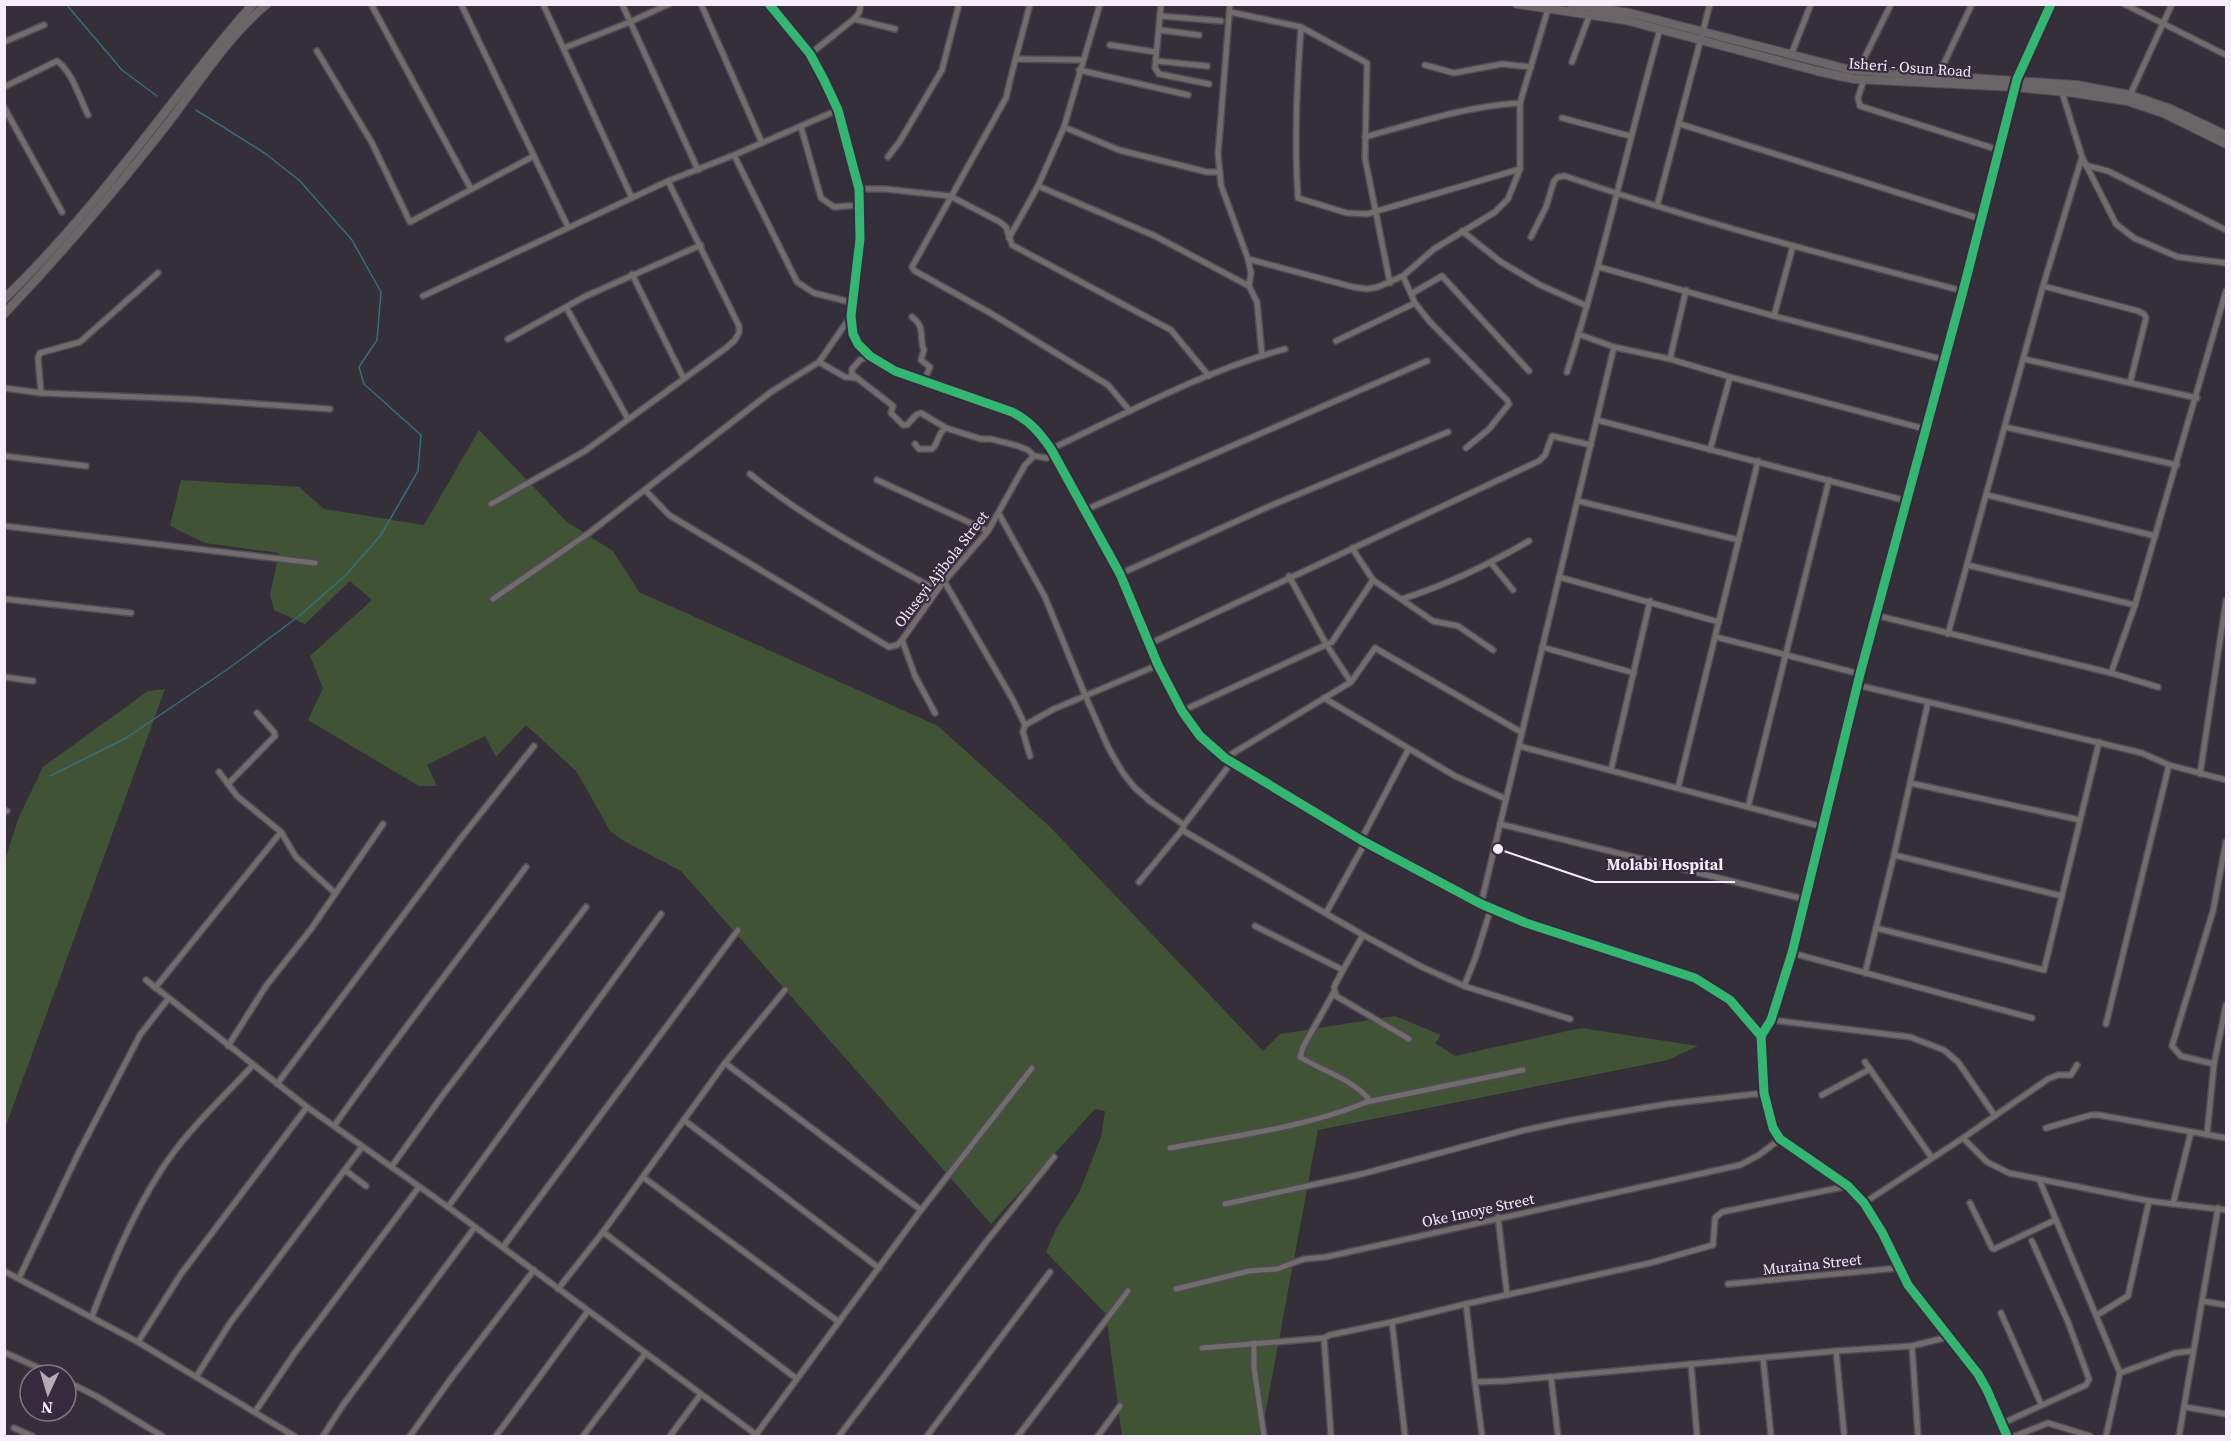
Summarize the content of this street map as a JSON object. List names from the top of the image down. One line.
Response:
{"streets":{"main road":["Isheri - Osun Road"],"street":["Oluseyi Ajibola Street","Oke Imoye Street","Muraina Street"]},"places":["Molabi Hospital"],"north":"bottom"}
